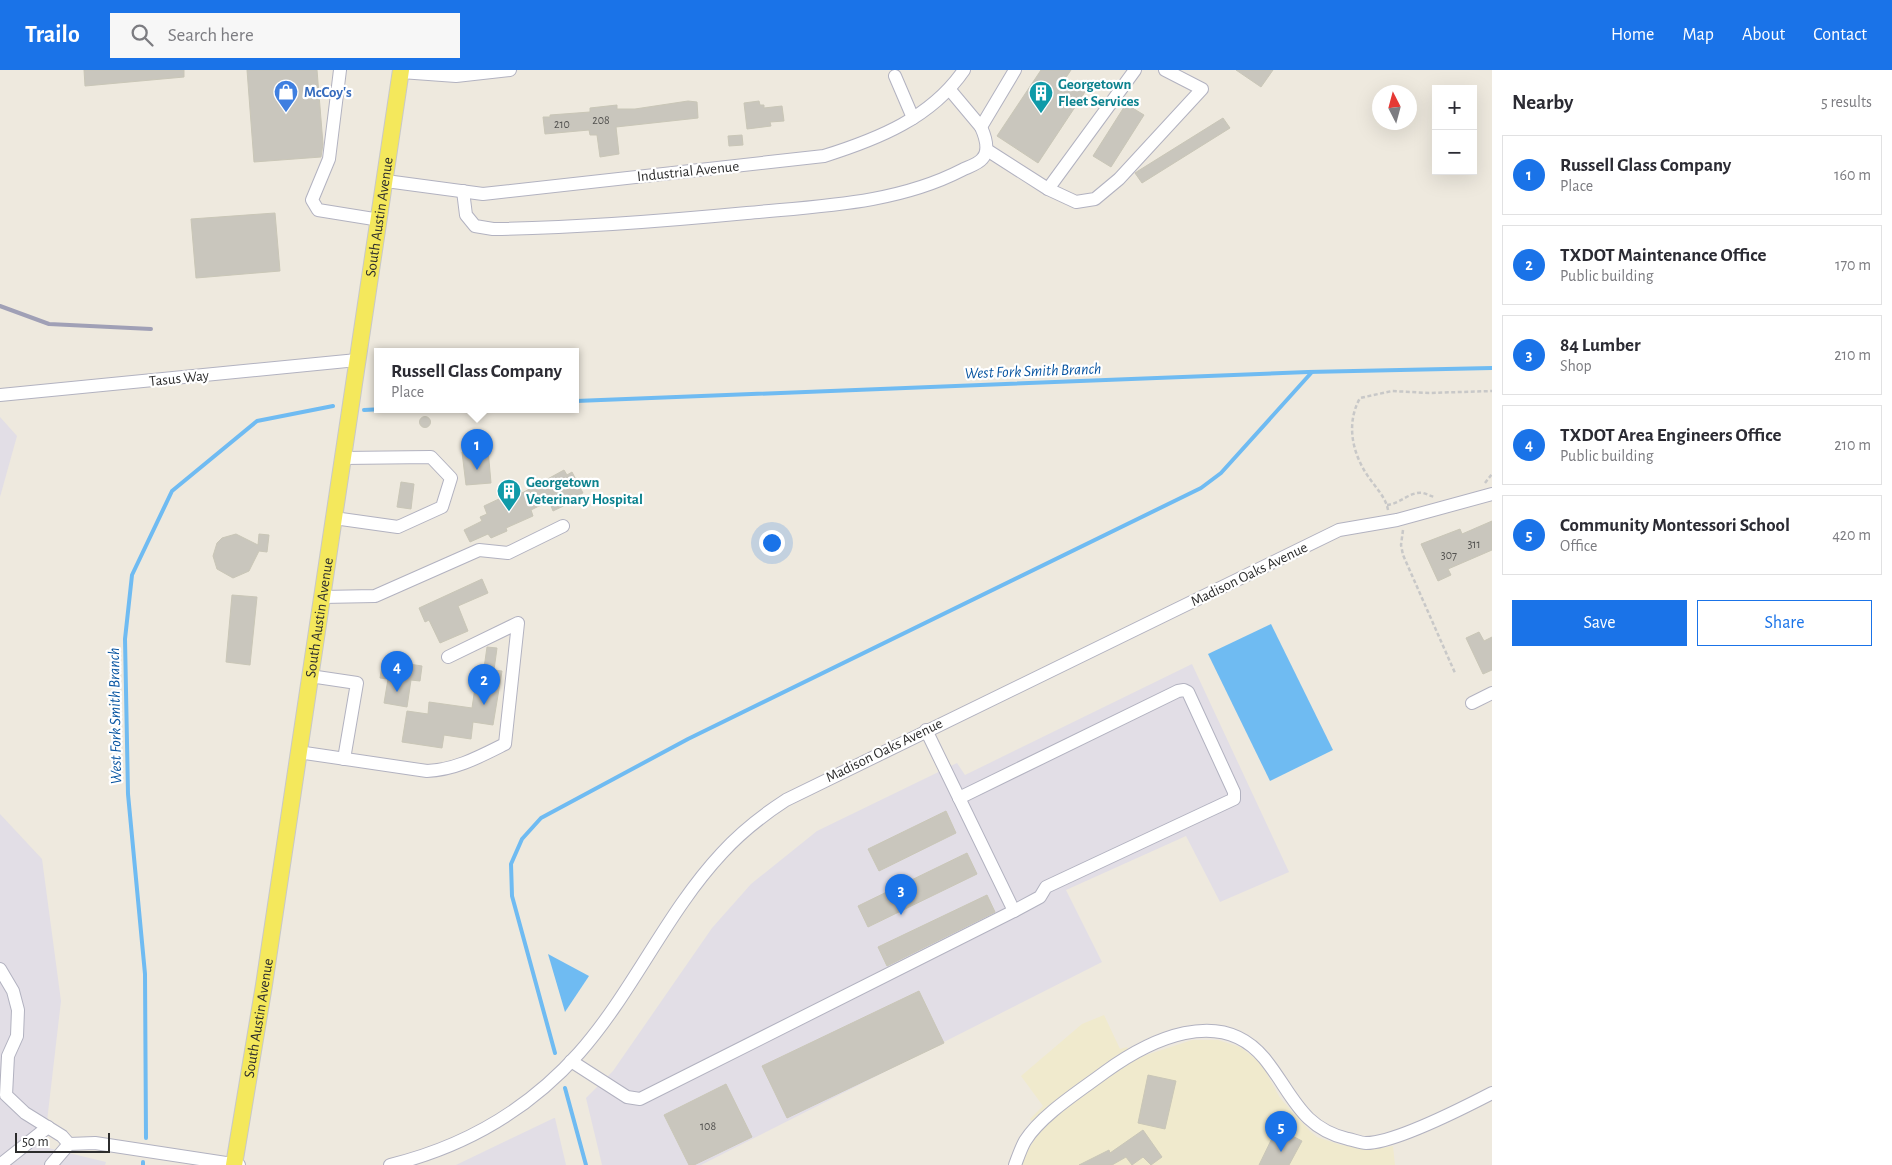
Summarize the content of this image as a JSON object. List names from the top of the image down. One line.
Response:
{"streets":{"main road":["South Austin Avenue"],"street":["Industrial Avenue","Tasus Way","Madison Oaks Avenue"]},"crossings":[["Industrial Avenue","South Austin Avenue"],["South Austin Avenue","Tasus Way"]],"water":["West Fork Smith Branch"],"places":{"shop":["McCoy's"],"building":["Georgetown Fleet Services","Georgetown Veterinary Hospital"]},"house_numbers":["208","210","311","307","108"],"scale_bar":"50 m","north":"top","page":{"header":"Trailo","search":"Search here","nav":["Home","Map","About","Contact"],"heading":["Nearby","5 results"],"map_buttons":["+","−"],"list":[{"mark":"1","name":"Russell Glass Company","note":"Place","value":"160 m"},{"mark":"2","name":"TXDOT Maintenance Office","note":"Public building","value":"170 m"},{"mark":"3","name":"84 Lumber","note":"Shop","value":"210 m"},{"mark":"4","name":"TXDOT Area Engineers Office","note":"Public building","value":"210 m"},{"mark":"5","name":"Community Montessori School","note":"Office","value":"420 m"}],"popup":["Russell Glass Company","Place"],"pins":["1","4","2","3","5"],"buttons":["Save","Share"],"scale":"50 m"}}
